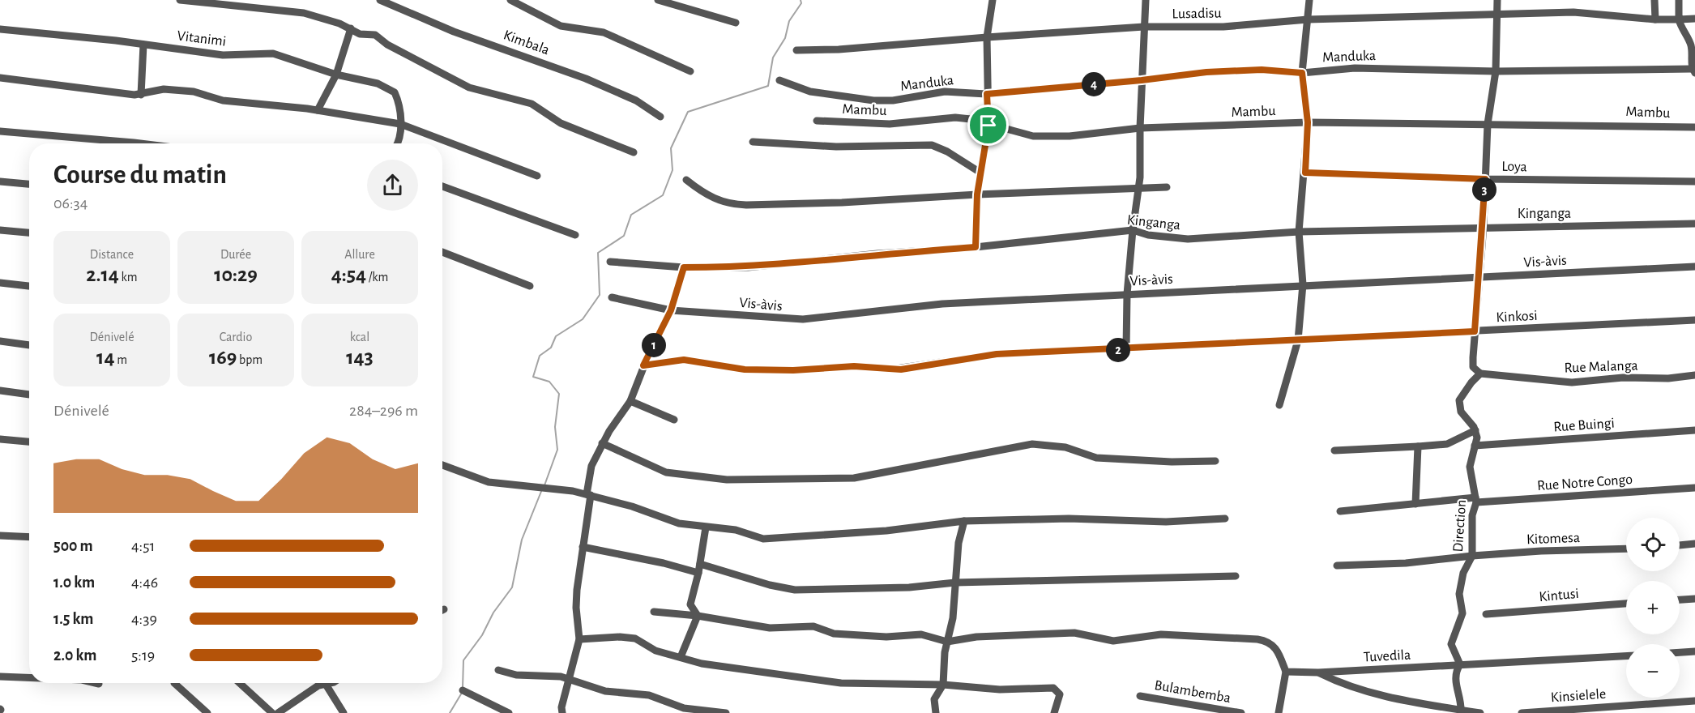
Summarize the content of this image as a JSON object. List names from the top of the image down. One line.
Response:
{"streets":{"street":["Lusadisu","Vitanimi","Kimbala","Manduka","Mambu","Loya","Kinganga","Vis-àvis","Kinkosi","Rue Malanga","Rue Buingi","Rue Notre Congo","Direction","Kitomesa","Kintusi","Tuvedila","Bulambemba","Kinsielele"]},"crossings":[["Rue Buingi","Direction"],["Rue Notre Congo","Direction"],["Direction","Kitomesa"],["Direction","Tuvedila"]],"page":{"pins":["4","3","1","2"],"heading":["Course du matin","06:34"],"stats":[["Distance","2.14 km"],["Durée","10:29"],["Allure","4:54 /km"],["Dénivelé","14 m"],["Cardio","169 bpm"],["kcal","143"]],"chart":["Dénivelé","284–296 m"],"map_buttons":["+","−"],"list":[{"name":"500 m","note":"4:51"},{"name":"1.0 km","note":"4:46"},{"name":"1.5 km","note":"4:39"},{"name":"2.0 km","note":"5:19"}]}}
